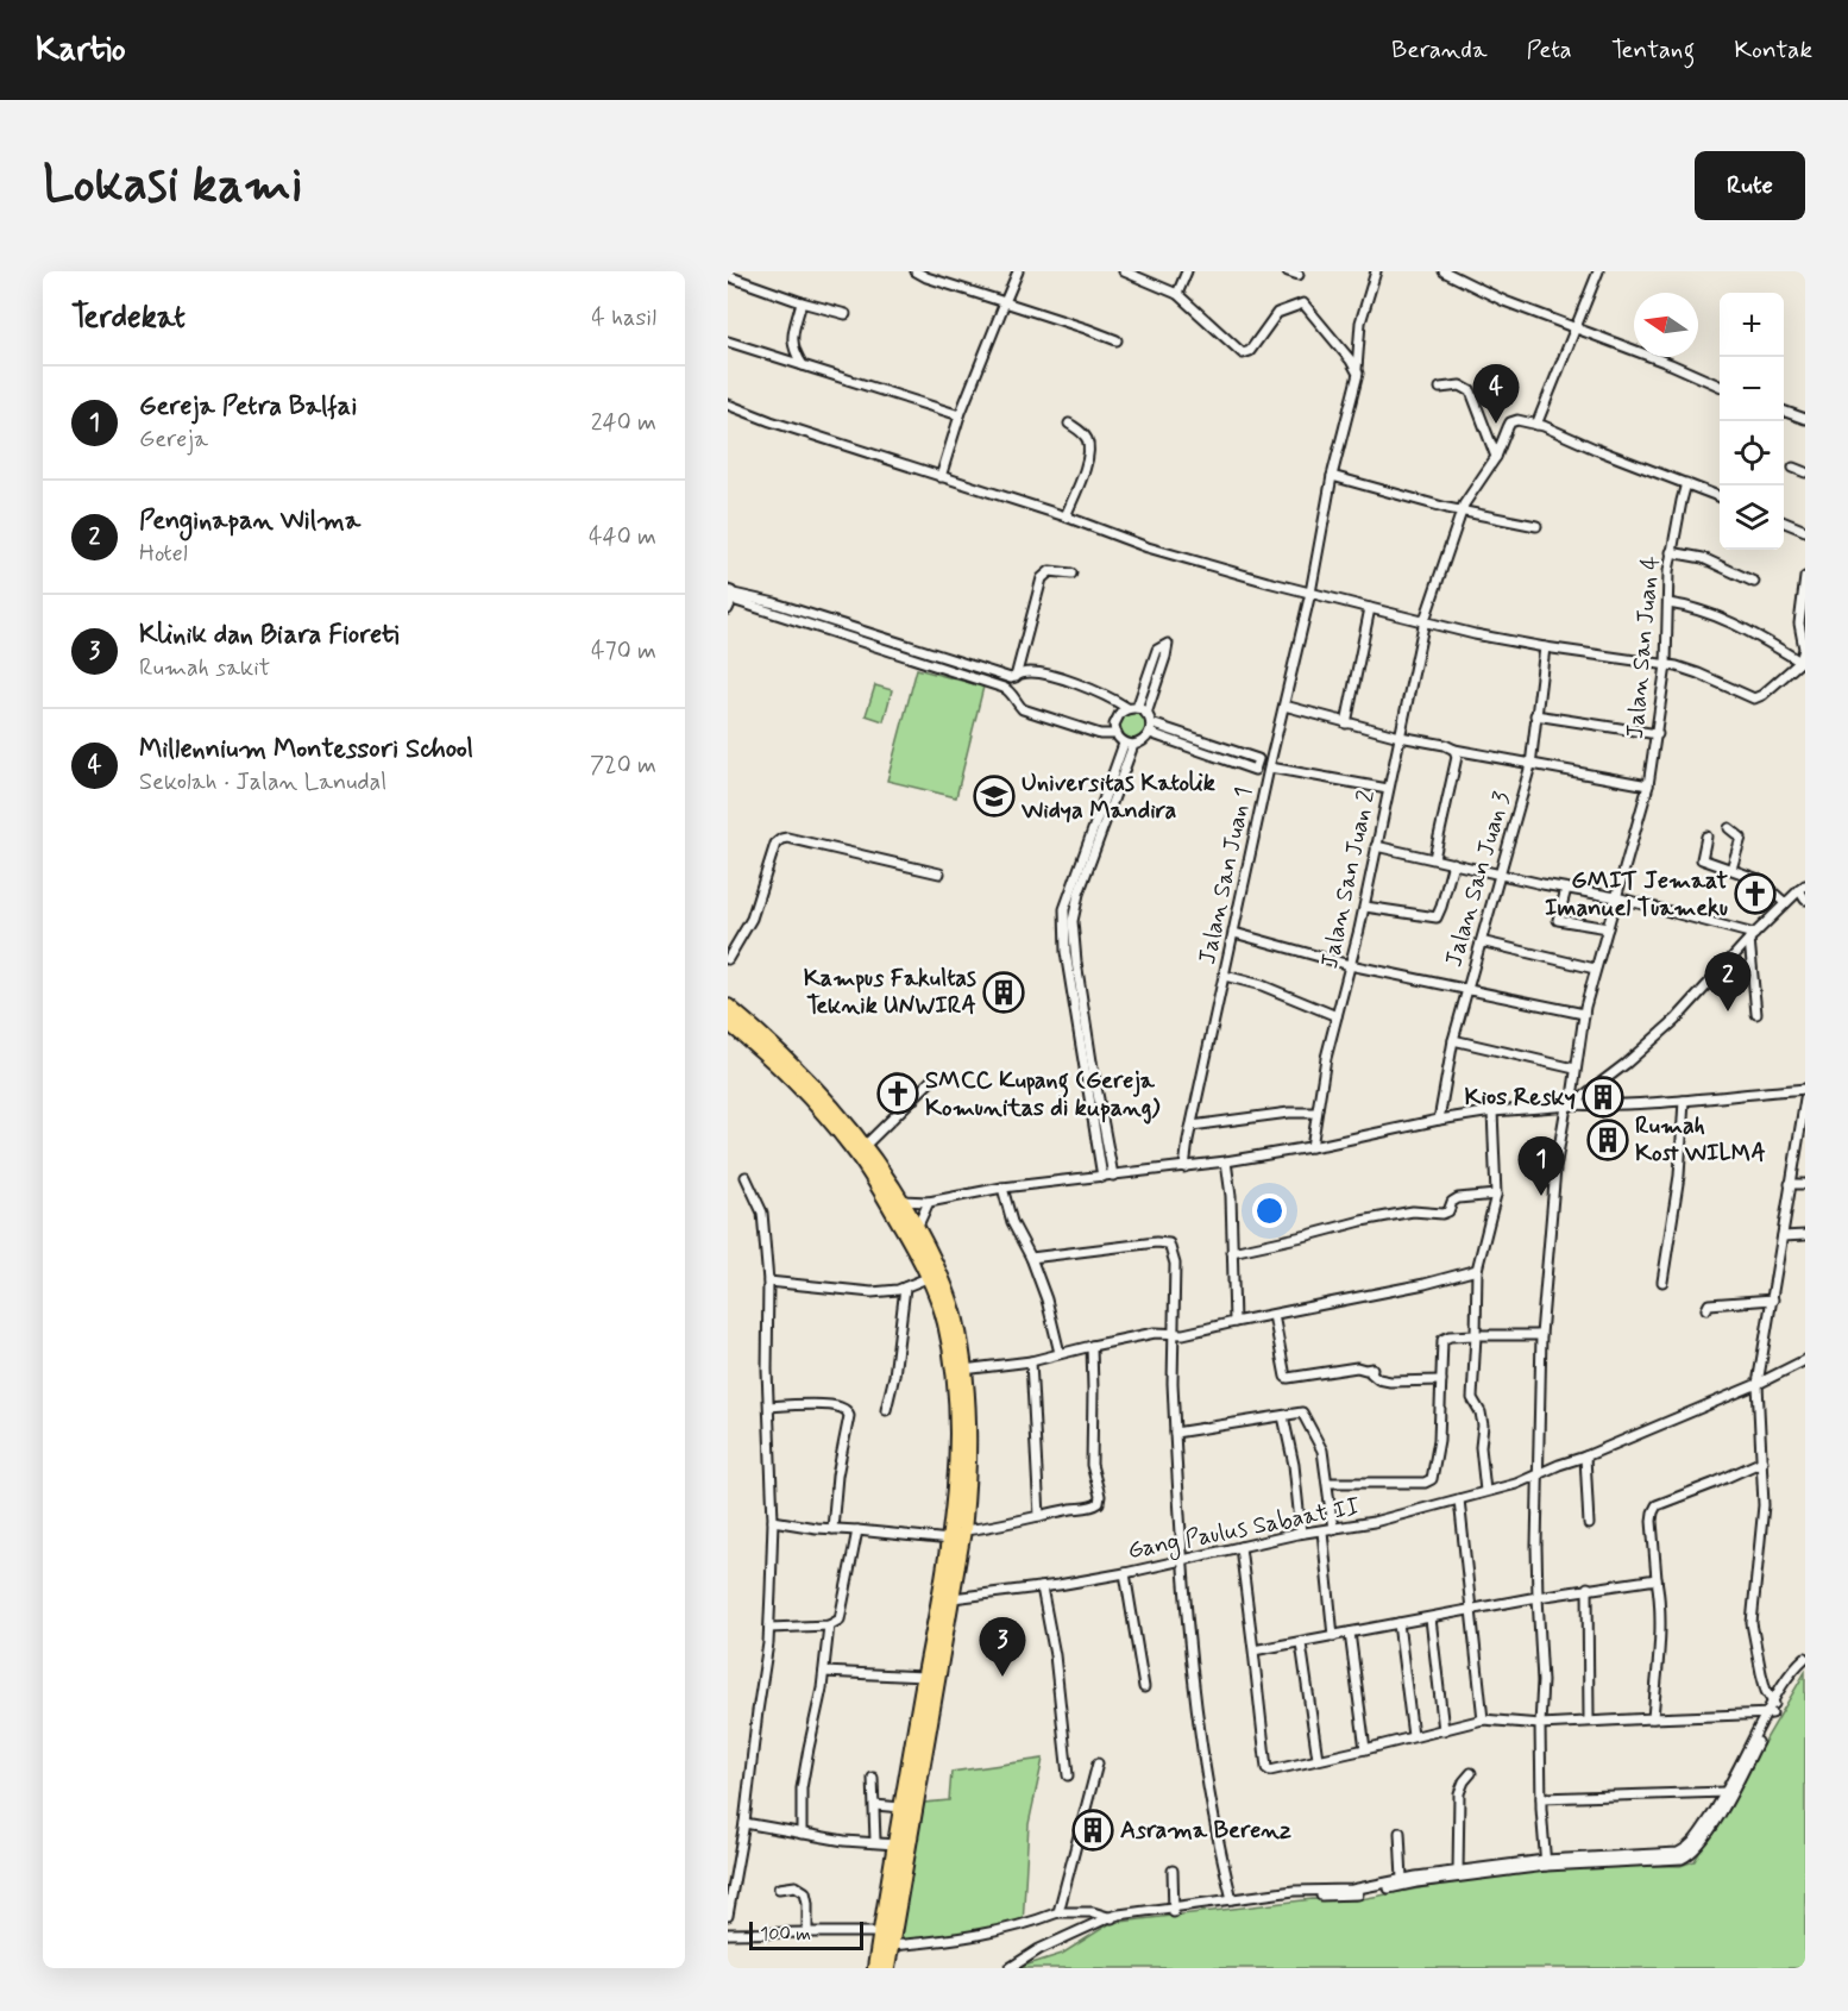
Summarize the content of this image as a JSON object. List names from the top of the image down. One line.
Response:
{"streets":{"street":["Jalan San Juan 4","Jalan San Juan 1","Jalan San Juan 2","Jalan San Juan 3","Gang Paulus Sabaat II"]},"crossings":[["Jalan San Juan 4","Gang Paulus Sabaat II"]],"places":{"school or university":["Universitas Katolik Widya Mandira"],"church":["GMIT Jemaat Imanuel Tuameku","SMCC Kupang (Gereja Komunitas di kupang)"],"building":["Kampus Fakultas Teknik UNWIRA","Kios Resky","Rumah Kost WILMA","Asrama Berenz"]},"scale_bar":"100 m","north":"left","page":{"header":"Kartio","nav":["Beranda","Peta","Tentang","Kontak"],"buttons":"Rute","title":"Lokasi kami","heading":["Terdekat","4 hasil"],"map_buttons":["+","−"],"list":[{"mark":"1","name":"Gereja Petra Balfai","note":"Gereja","value":"240 m"},{"mark":"2","name":"Penginapan Wilma","note":"Hotel","value":"440 m"},{"mark":"3","name":"Klinik dan Biara Fioreti","note":"Rumah sakit","value":"470 m"},{"mark":"4","name":"Millennium Montessori School","note":"Sekolah · Jalan Lanudal","value":"720 m"}],"pins":["4","2","1","3"],"scale":"100 m"}}
